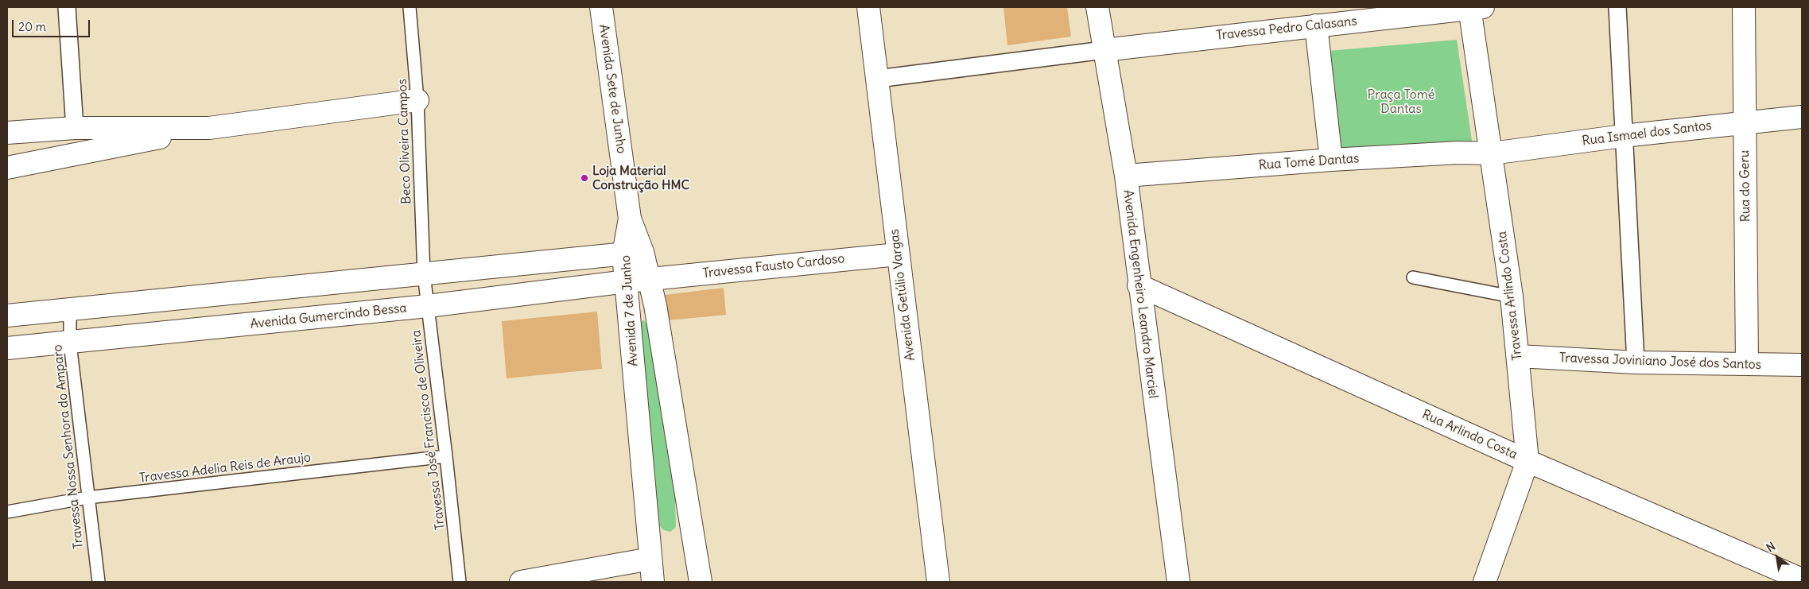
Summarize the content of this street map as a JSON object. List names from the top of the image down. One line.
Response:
{"streets":{"street":["Travessa Pedro Calasans","Avenida Sete de Junho","Rua Ismael dos Santos","Rua Tomé Dantas","Rua do Geru","Travessa Fausto Cardoso","Avenida Engenheiro Leandro Marciel","Avenida Getúlio Vargas","Travessa Arlindo Costa","Avenida 7 de Junho","Avenida Gumercindo Bessa","Travessa Joviniano José dos Santos","Rua Arlindo Costa"],"lane":["Beco Oliveira Campos","Travessa José Francisco de Oliveira","Travessa Nossa Senhora do Amparo","Travessa Adelia Reis de Araujo"]},"crossings":[["Travessa Pedro Calasans","Avenida Engenheiro Leandro Marciel"],["Travessa Pedro Calasans","Travessa Arlindo Costa"],["Avenida Sete de Junho","Avenida 7 de Junho"],["Rua Ismael dos Santos","Rua Tomé Dantas"],["Rua Ismael dos Santos","Rua do Geru"],["Rua Ismael dos Santos","Travessa Arlindo Costa"],["Beco Oliveira Campos","Travessa José Francisco de Oliveira"],["Rua Tomé Dantas","Avenida Engenheiro Leandro Marciel"],["Rua Tomé Dantas","Travessa Arlindo Costa"],["Rua do Geru","Travessa Joviniano José dos Santos"],["Travessa Fausto Cardoso","Avenida Getúlio Vargas"],["Travessa Fausto Cardoso","Avenida 7 de Junho"],["Travessa Fausto Cardoso","Avenida Gumercindo Bessa"],["Avenida Engenheiro Leandro Marciel","Rua Arlindo Costa"],["Travessa Arlindo Costa","Travessa Joviniano José dos Santos"],["Travessa Arlindo Costa","Rua Arlindo Costa"],["Avenida 7 de Junho","Avenida Gumercindo Bessa"],["Avenida Gumercindo Bessa","Travessa José Francisco de Oliveira"],["Avenida Gumercindo Bessa","Travessa Nossa Senhora do Amparo"],["Travessa José Francisco de Oliveira","Travessa Adelia Reis de Araujo"],["Travessa Nossa Senhora do Amparo","Travessa Adelia Reis de Araujo"]],"parks":["Praça Tomé Dantas"],"places":["Loja Material Construção HMC"],"scale_bar":"20 m","north":"top left"}
